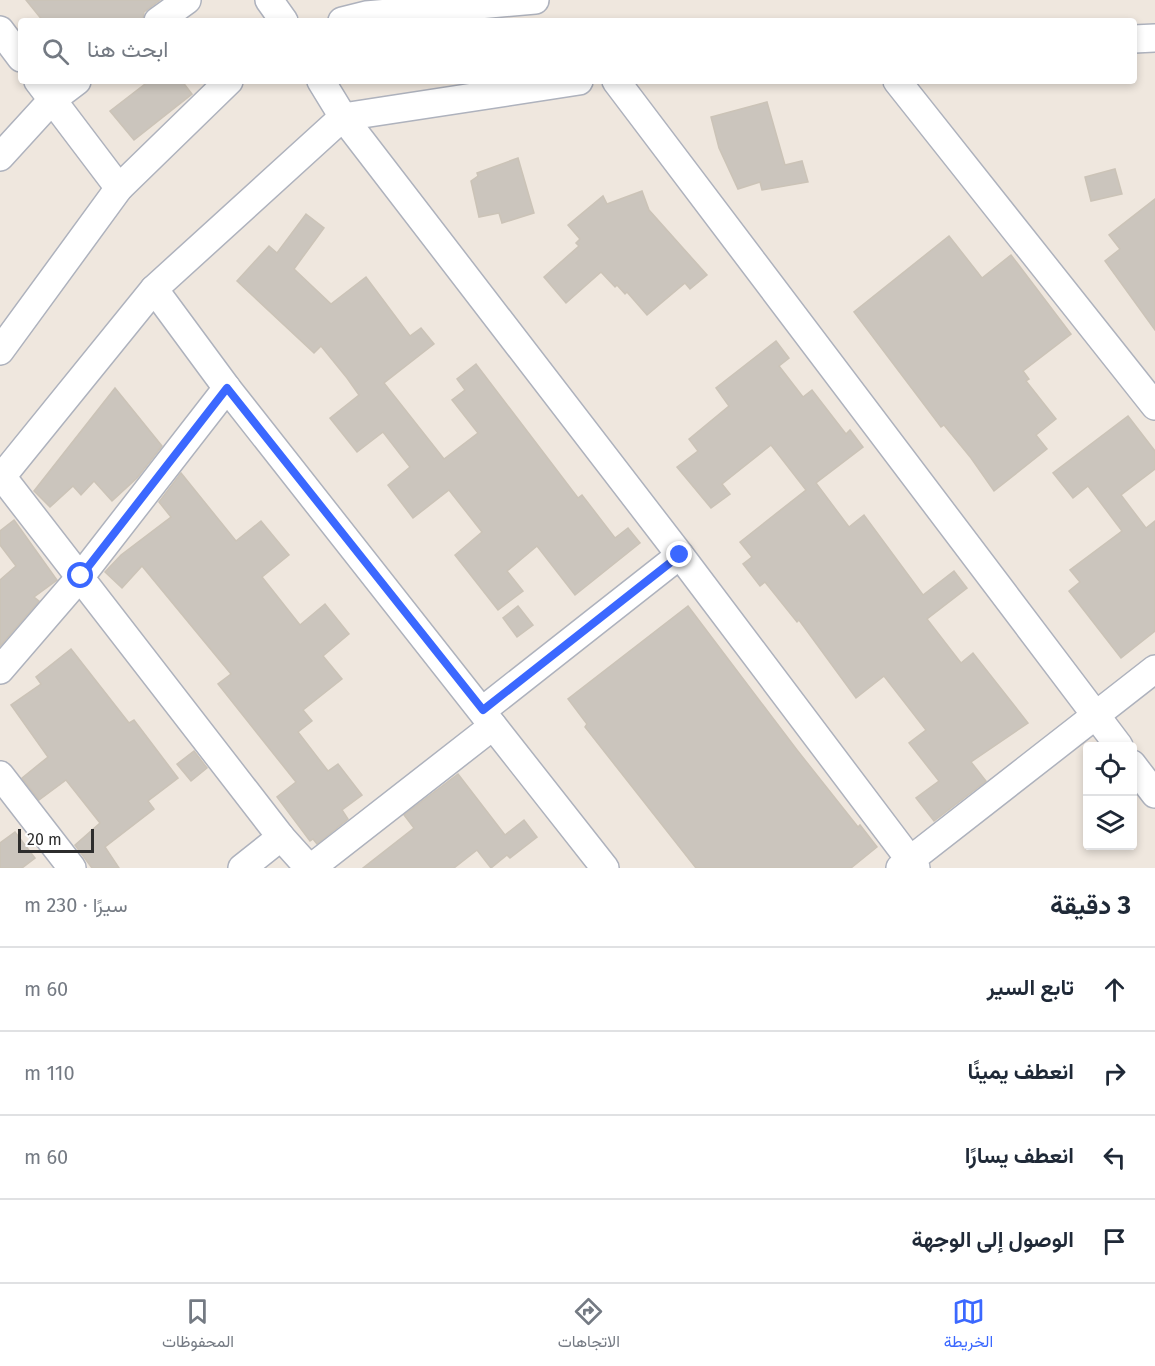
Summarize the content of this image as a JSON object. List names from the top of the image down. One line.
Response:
{"scale_bar":"20 m","page":{"search":"ابحث هنا","scale":"20 m","heading":["3 دقيقة","سيرًا · 230 m"],"list":[["تابع السير","60 m"],["انعطف يمينًا","110 m"],["انعطف يسارًا","60 m"],"الوصول إلى الوجهة"],"nav":["الخريطة","الاتجاهات","المحفوظات"]}}
